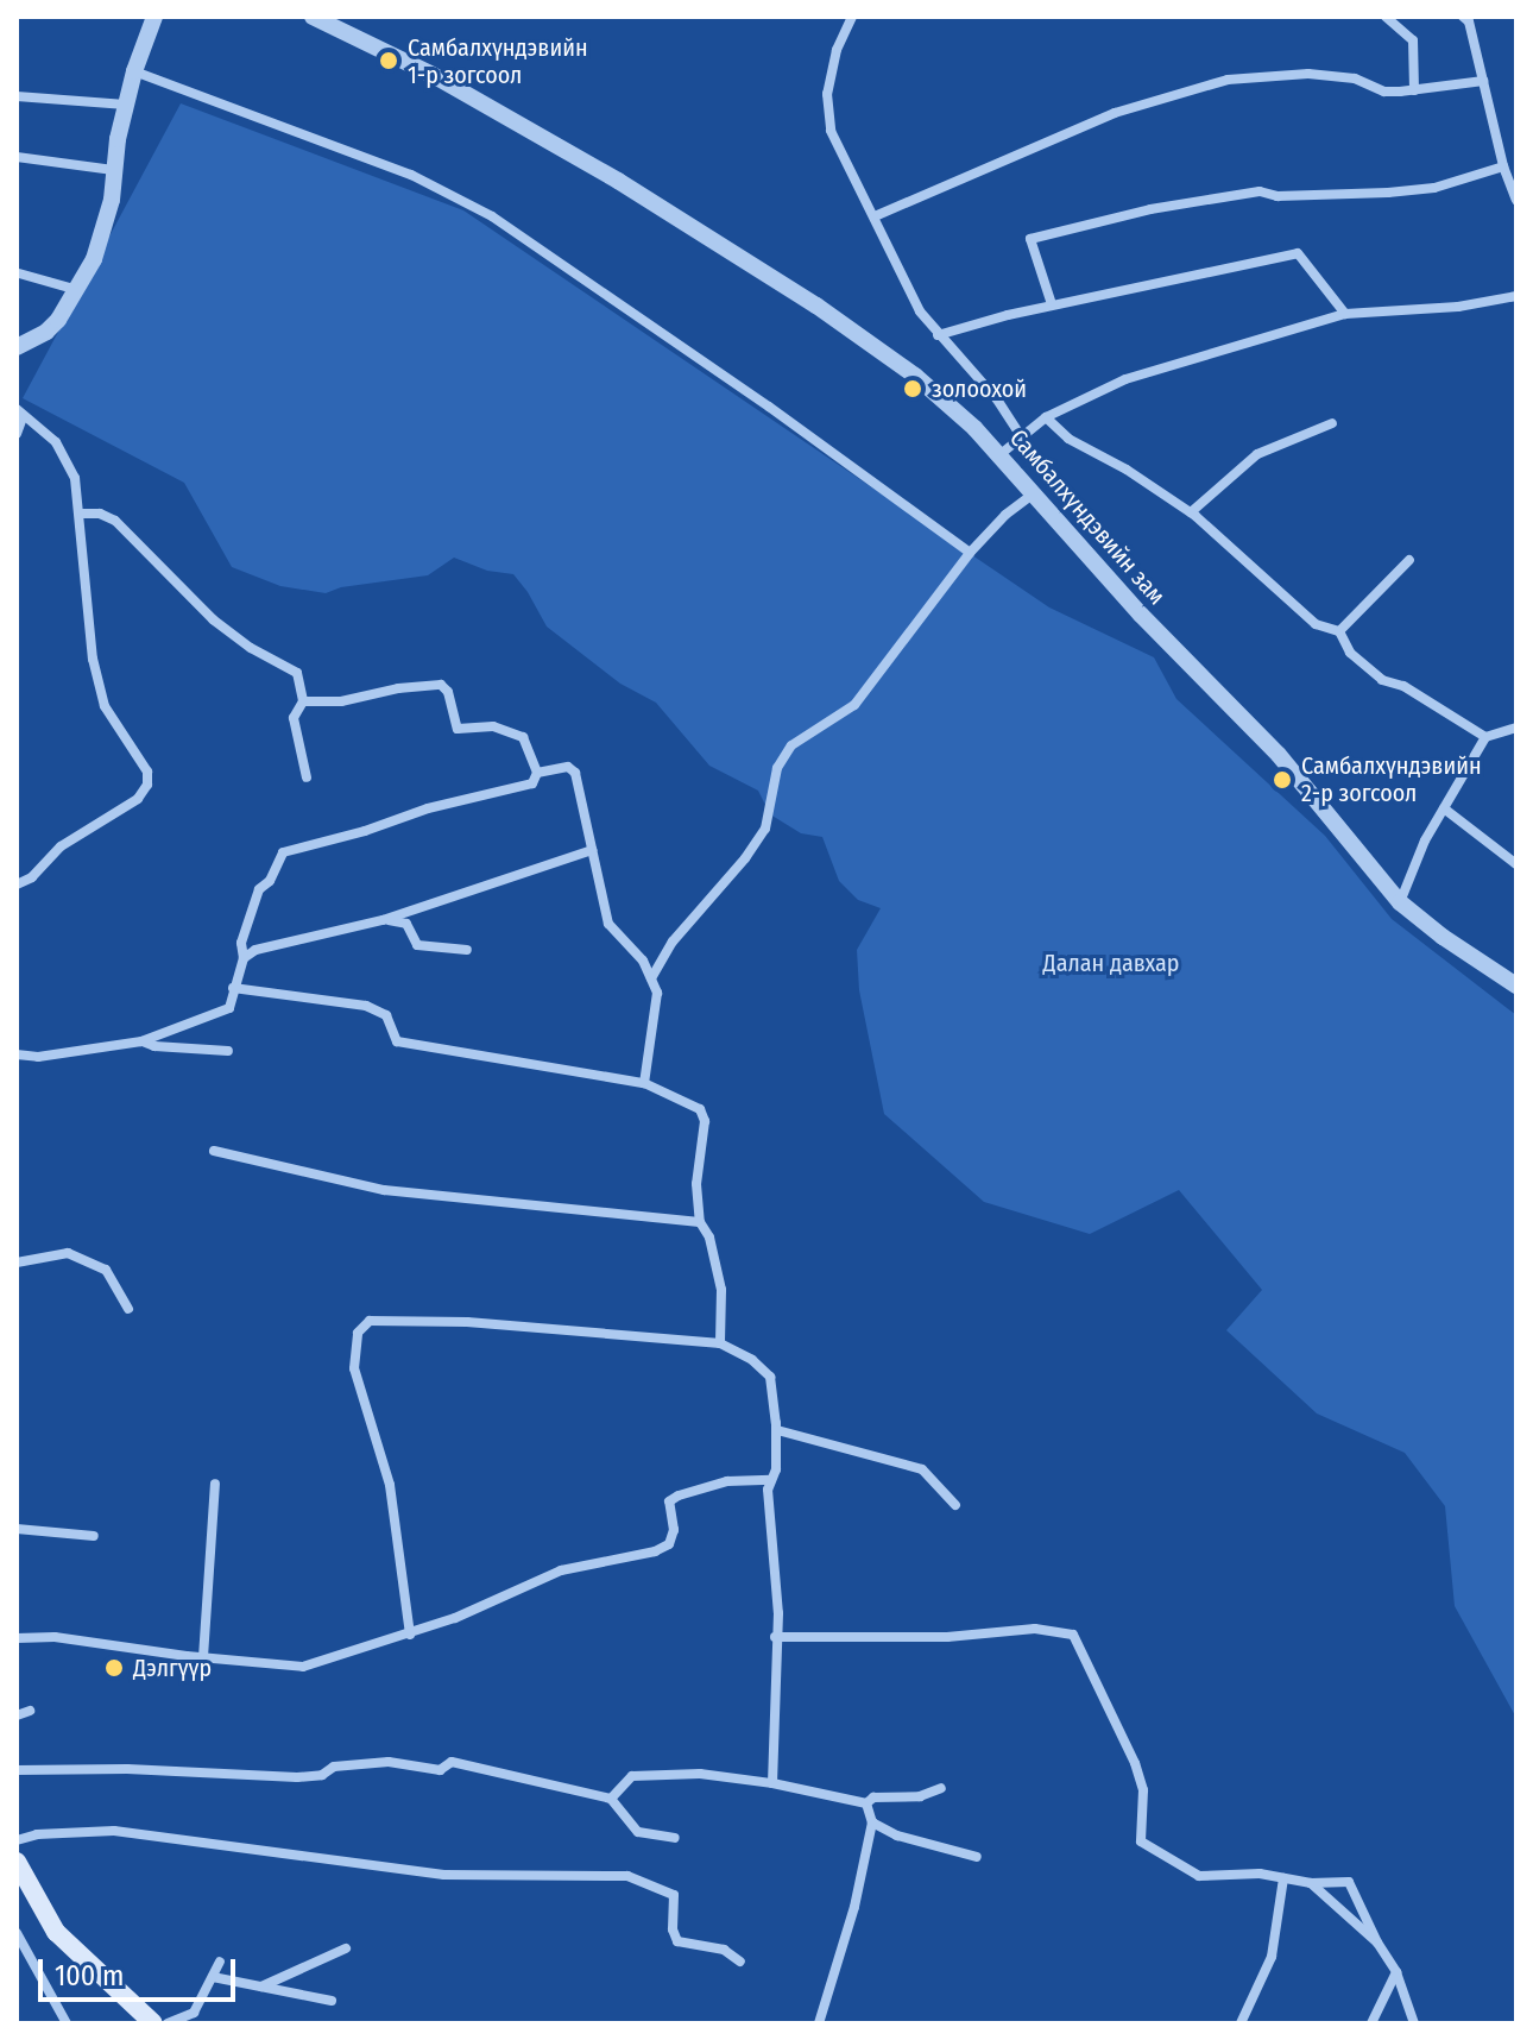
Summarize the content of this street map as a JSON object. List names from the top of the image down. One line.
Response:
{"streets":{"street":["Самбалхүндэвийн зам"]},"parks":["Далан давхар"],"places":["Самбалхүндэвийн 1-р зогсоол","золоохой","Самбалхүндэвийн 2-р зогсоол","Дэлгүүр"],"scale_bar":"100 m"}
